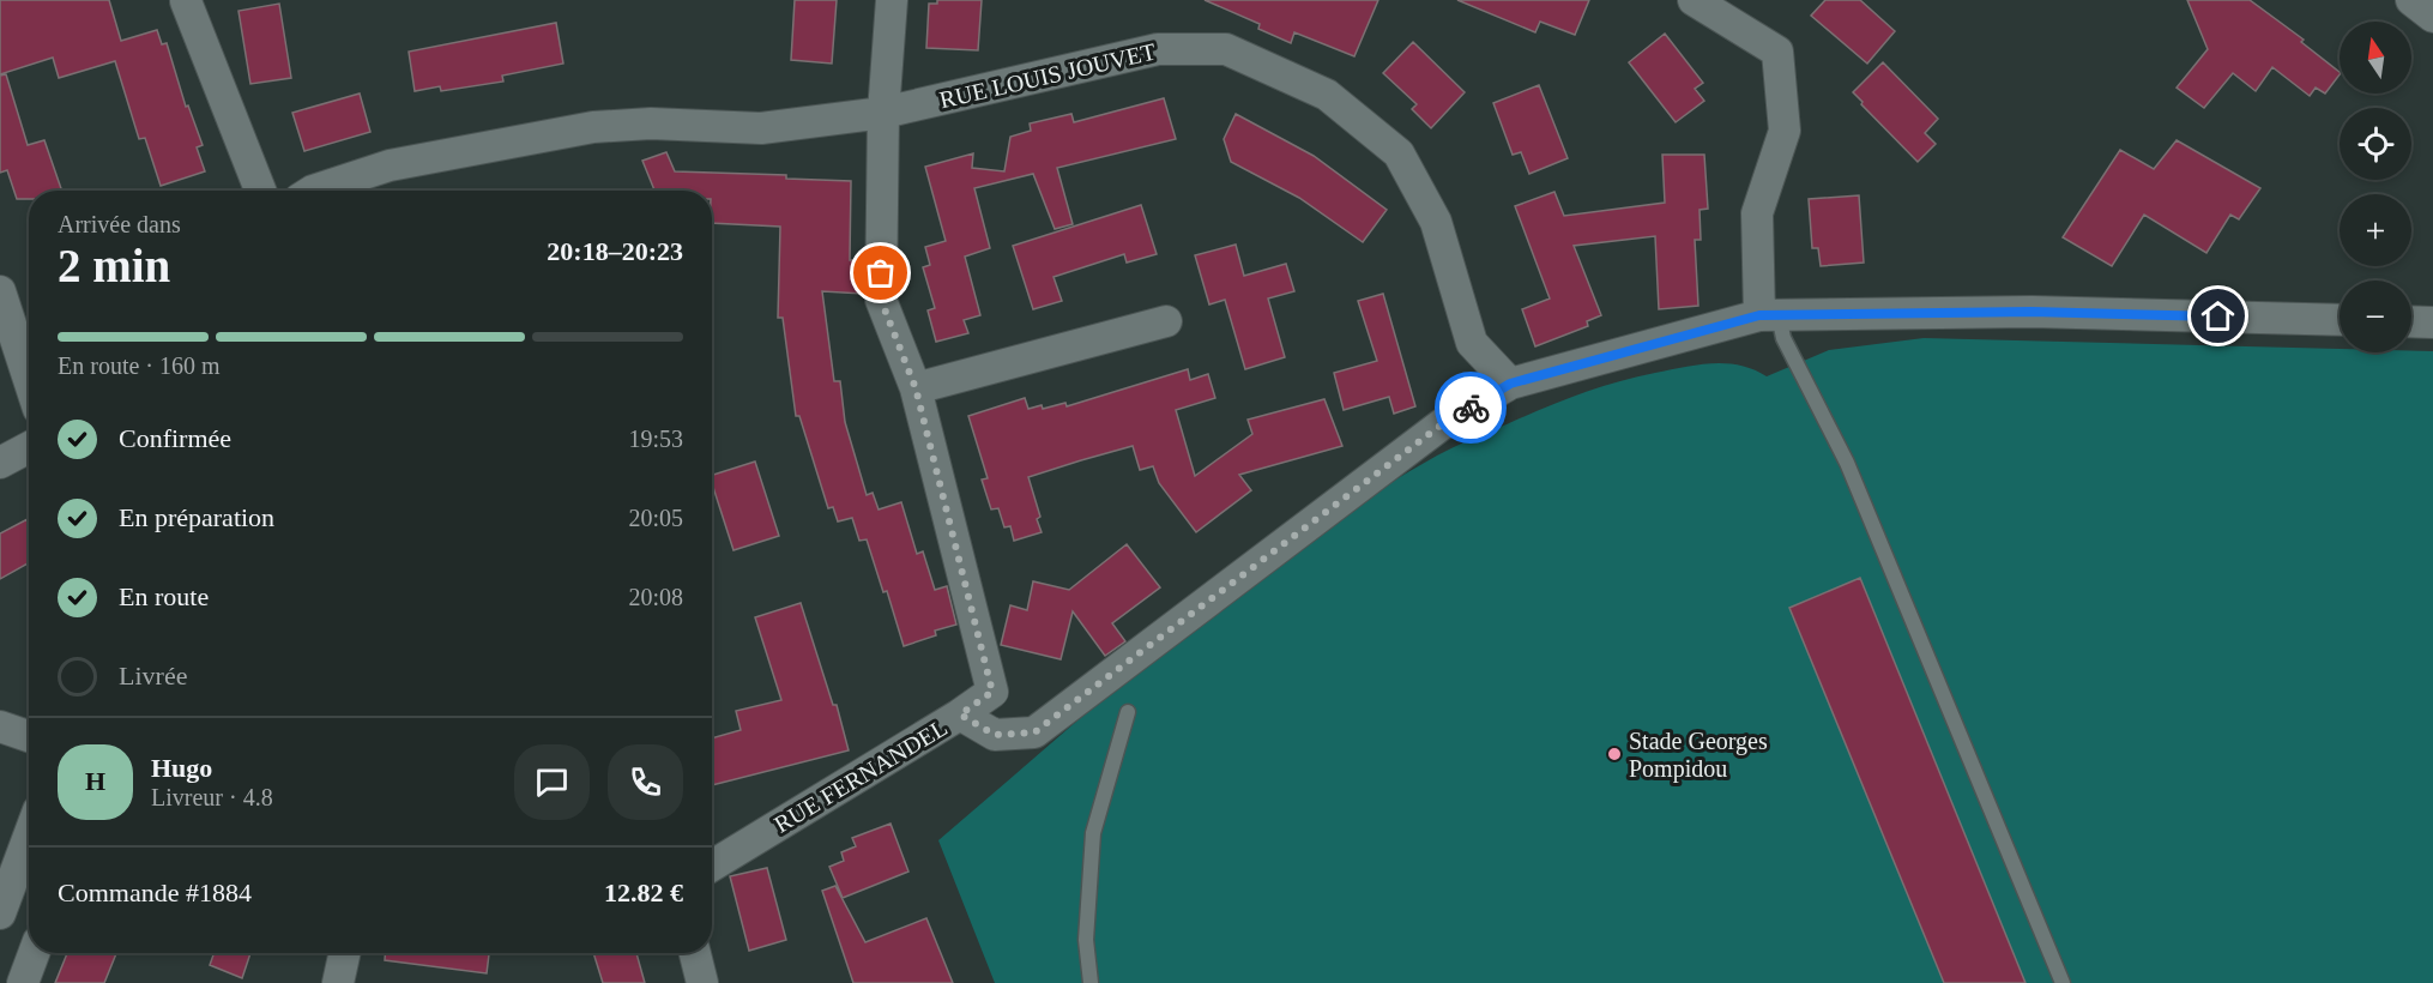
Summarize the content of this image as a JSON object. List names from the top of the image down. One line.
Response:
{"streets":{"street":["RUE LOUIS JOUVET","RUE FERNANDEL"]},"crossings":[["RUE LOUIS JOUVET","RUE FERNANDEL"]],"places":["Stade Georges Pompidou"],"north":"top","page":{"map_buttons":["+","−"],"heading":["2 min","Arrivée dans","20:18–20:23"],"panel":["Hugo","Livreur · 4.8","Commande #1884","12.82 €"],"bar":"En route · 160 m","list":[["Confirmée","19:53"],["En préparation","20:05"],["En route","20:08"],"Livrée"],"round":"H"}}
